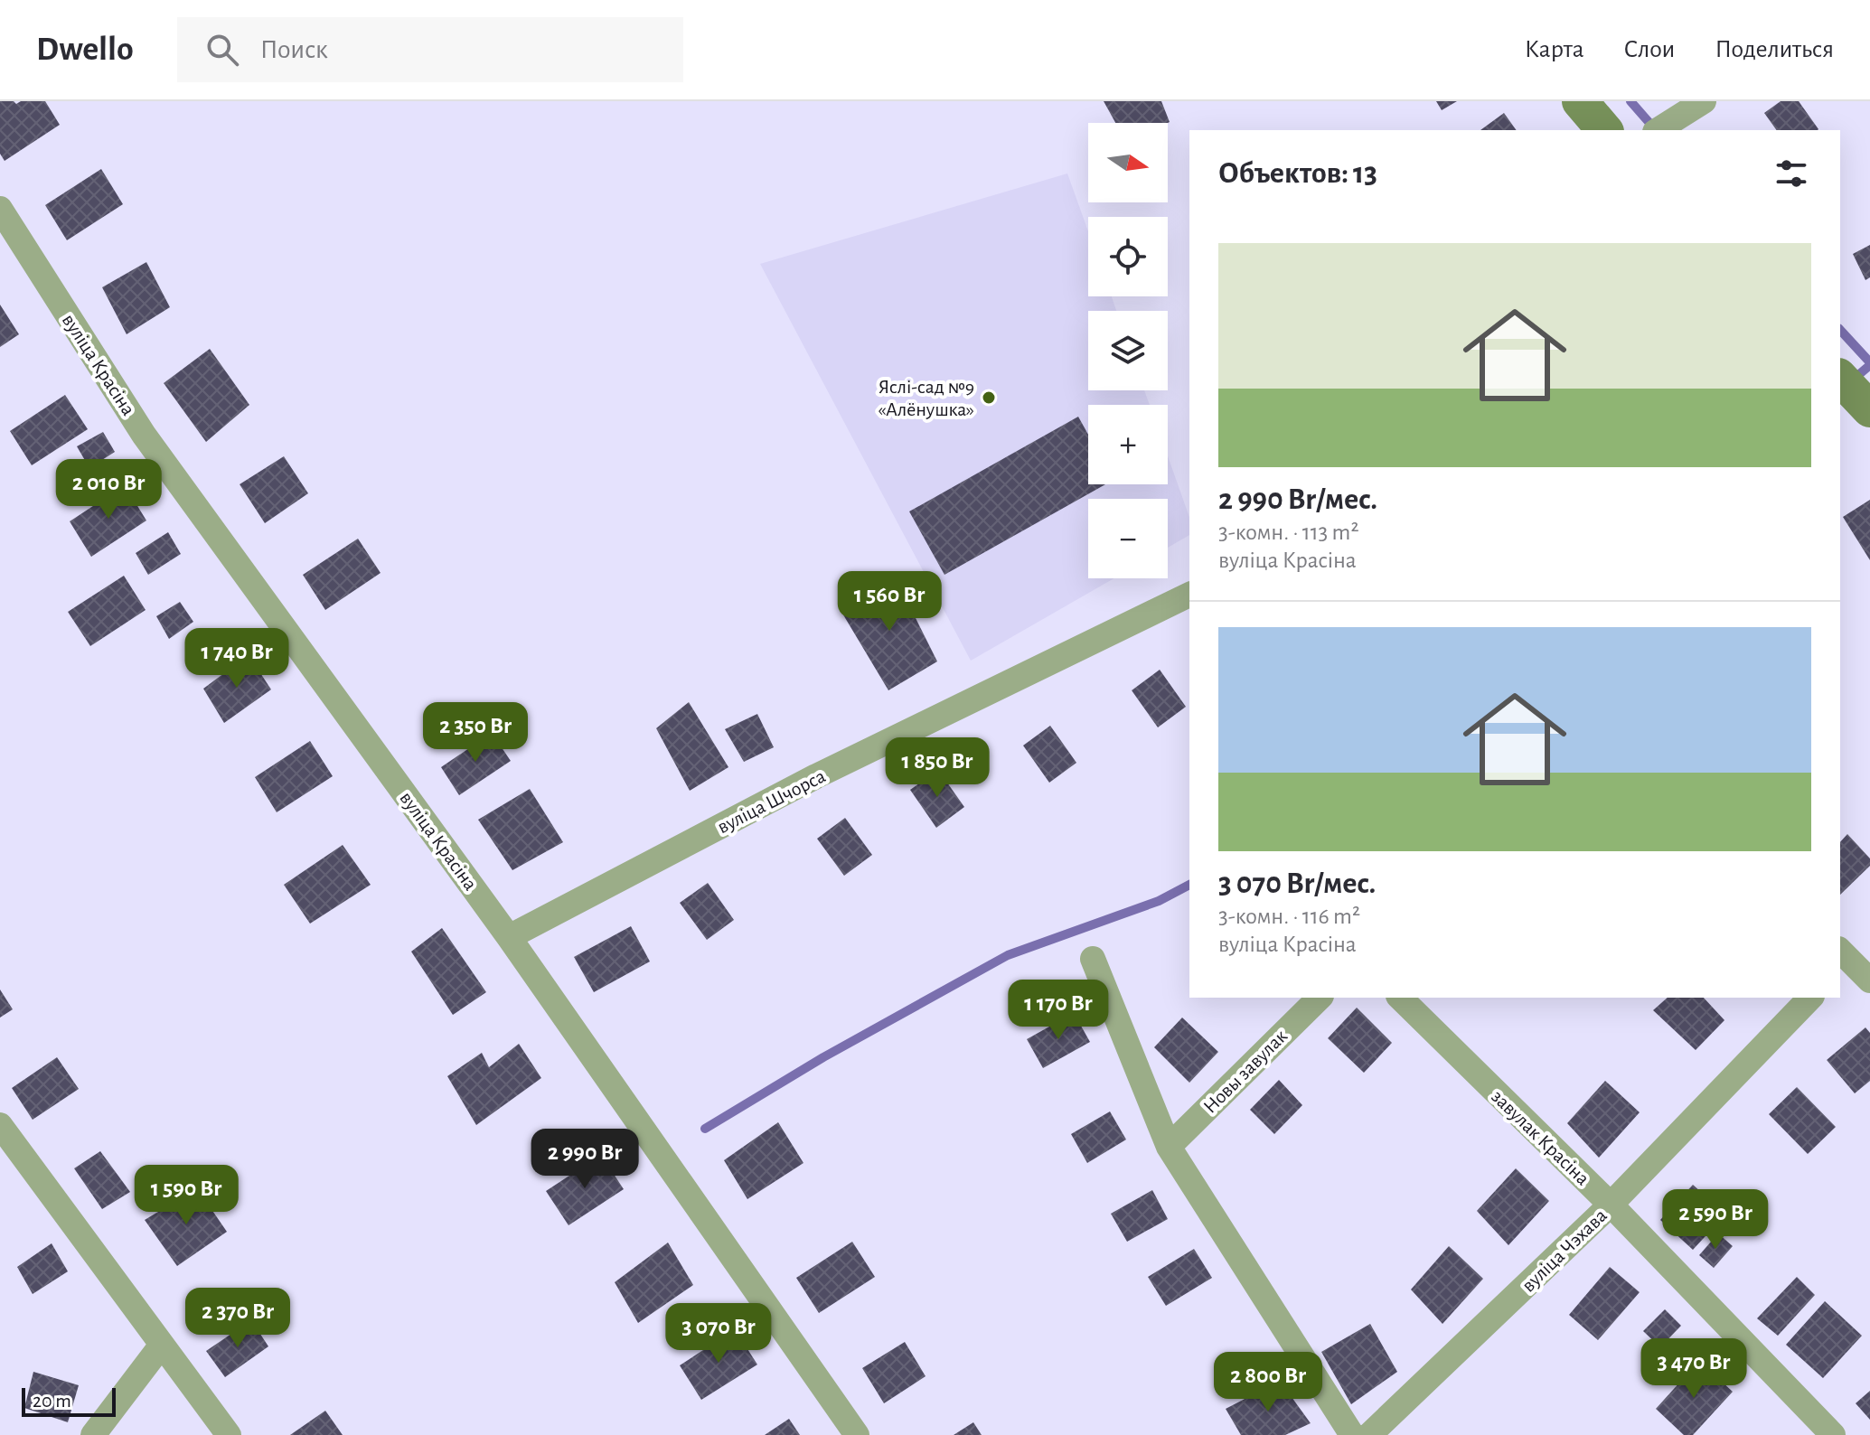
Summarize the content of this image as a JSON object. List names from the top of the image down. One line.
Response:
{"streets":{"street":["вуліца Красіна","вуліца Шчорса","Новы завулак","завулак Красіна","вуліца Чэхава"]},"crossings":[["вуліца Красіна","вуліца Шчорса"],["завулак Красіна","вуліца Чэхава"]],"places":["Яслі-сад №9 «Алёнушка»"],"scale_bar":"20 m","north":"right","page":{"header":"Dwello","search":"Поиск","nav":["Карта","Слои","Поделиться"],"map_buttons":["+","−"],"heading":"Объектов: 13","list":[{"name":"2 990 Br/мес.","note":"3-комн. · 113 m² · вуліца Красіна"},{"name":"3 070 Br/мес.","note":"3-комн. · 116 m² · вуліца Красіна"}],"price":["2 010 Br","1 560 Br","1 740 Br","2 350 Br","1 850 Br","1 170 Br","2 990 Br","1 590 Br","2 590 Br","2 370 Br","3 070 Br","3 470 Br","2 800 Br"],"scale":"20 m"}}
